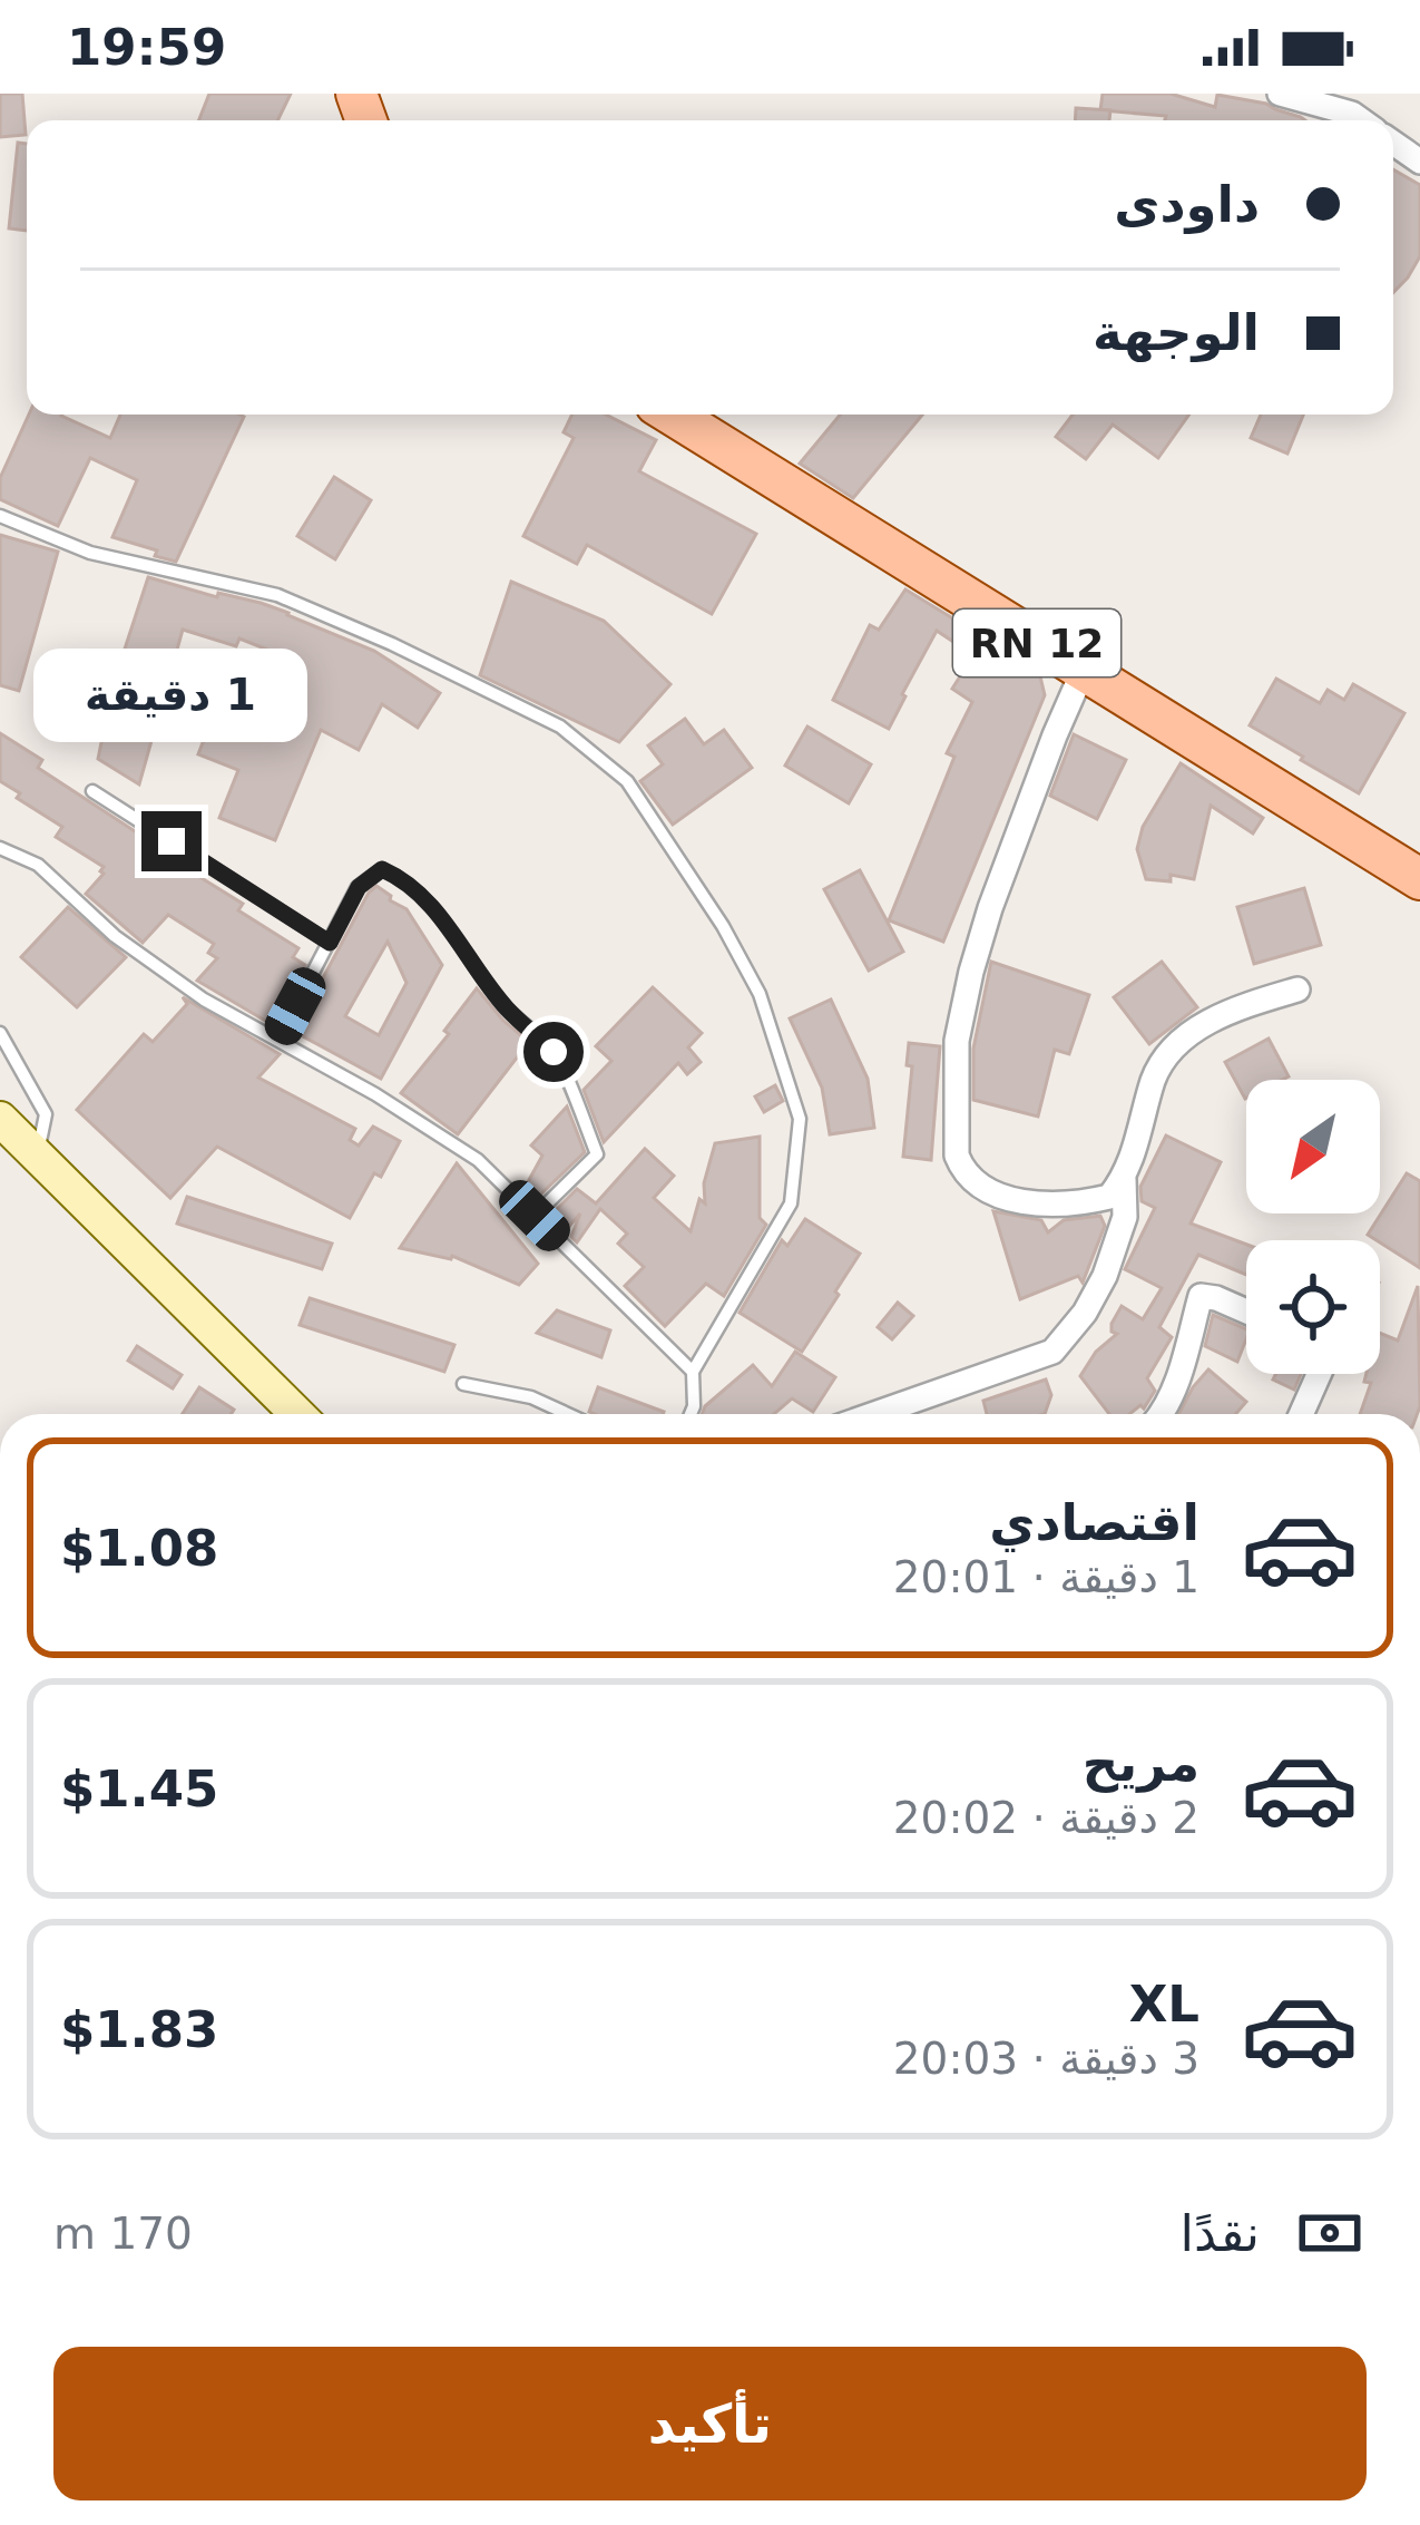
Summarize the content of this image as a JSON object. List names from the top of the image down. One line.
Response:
{"streets":{"main road":["RN 12"]},"north":"bottom left","page":{"status":"19:59","banner":["داودى","الوجهة"],"bubble":"1 دقيقة","list":[{"name":"اقتصادي","note":"1 دقيقة · 20:01","value":"$1.08"},{"name":"مريح","note":"2 دقيقة · 20:02","value":"$1.45"},{"name":"XL","note":"3 دقيقة · 20:03","value":"$1.83"}],"pay":["نقدًا","170 m"],"buttons":"تأكيد"}}
